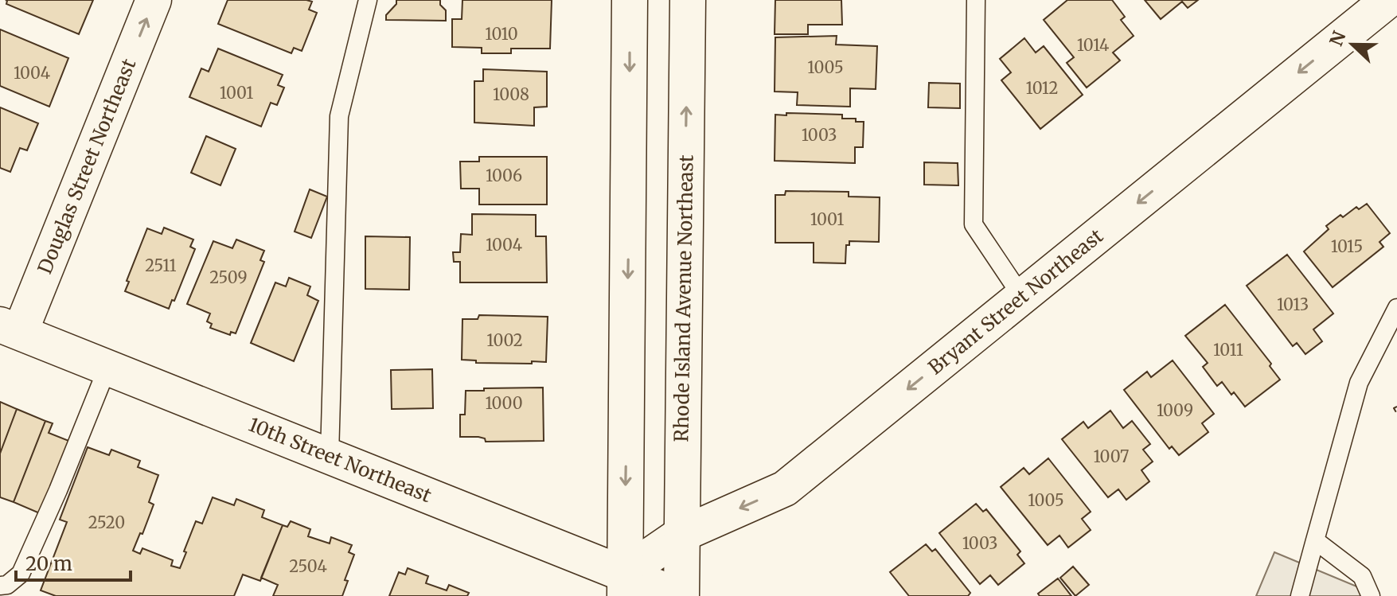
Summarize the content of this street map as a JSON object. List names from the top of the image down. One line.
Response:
{"streets":{"street":["Douglas Street Northeast","Rhode Island Avenue Northeast","Bryant Street Northeast","10th Street Northeast"]},"crossings":[["Douglas Street Northeast","10th Street Northeast"],["Rhode Island Avenue Northeast","Bryant Street Northeast"],["Rhode Island Avenue Northeast","10th Street Northeast"],["Bryant Street Northeast","10th Street Northeast"]],"one_way":["Douglas Street Northeast","Bryant Street Northeast"],"house_numbers":["1010","1014","1005","1004","1012","1001","1008","1003","1006","1001","1004","1015","2511","2509","1013","1002","1011","1000","1009","1007","1005","2520","1003","2504"],"scale_bar":"20 m","north":"left"}
